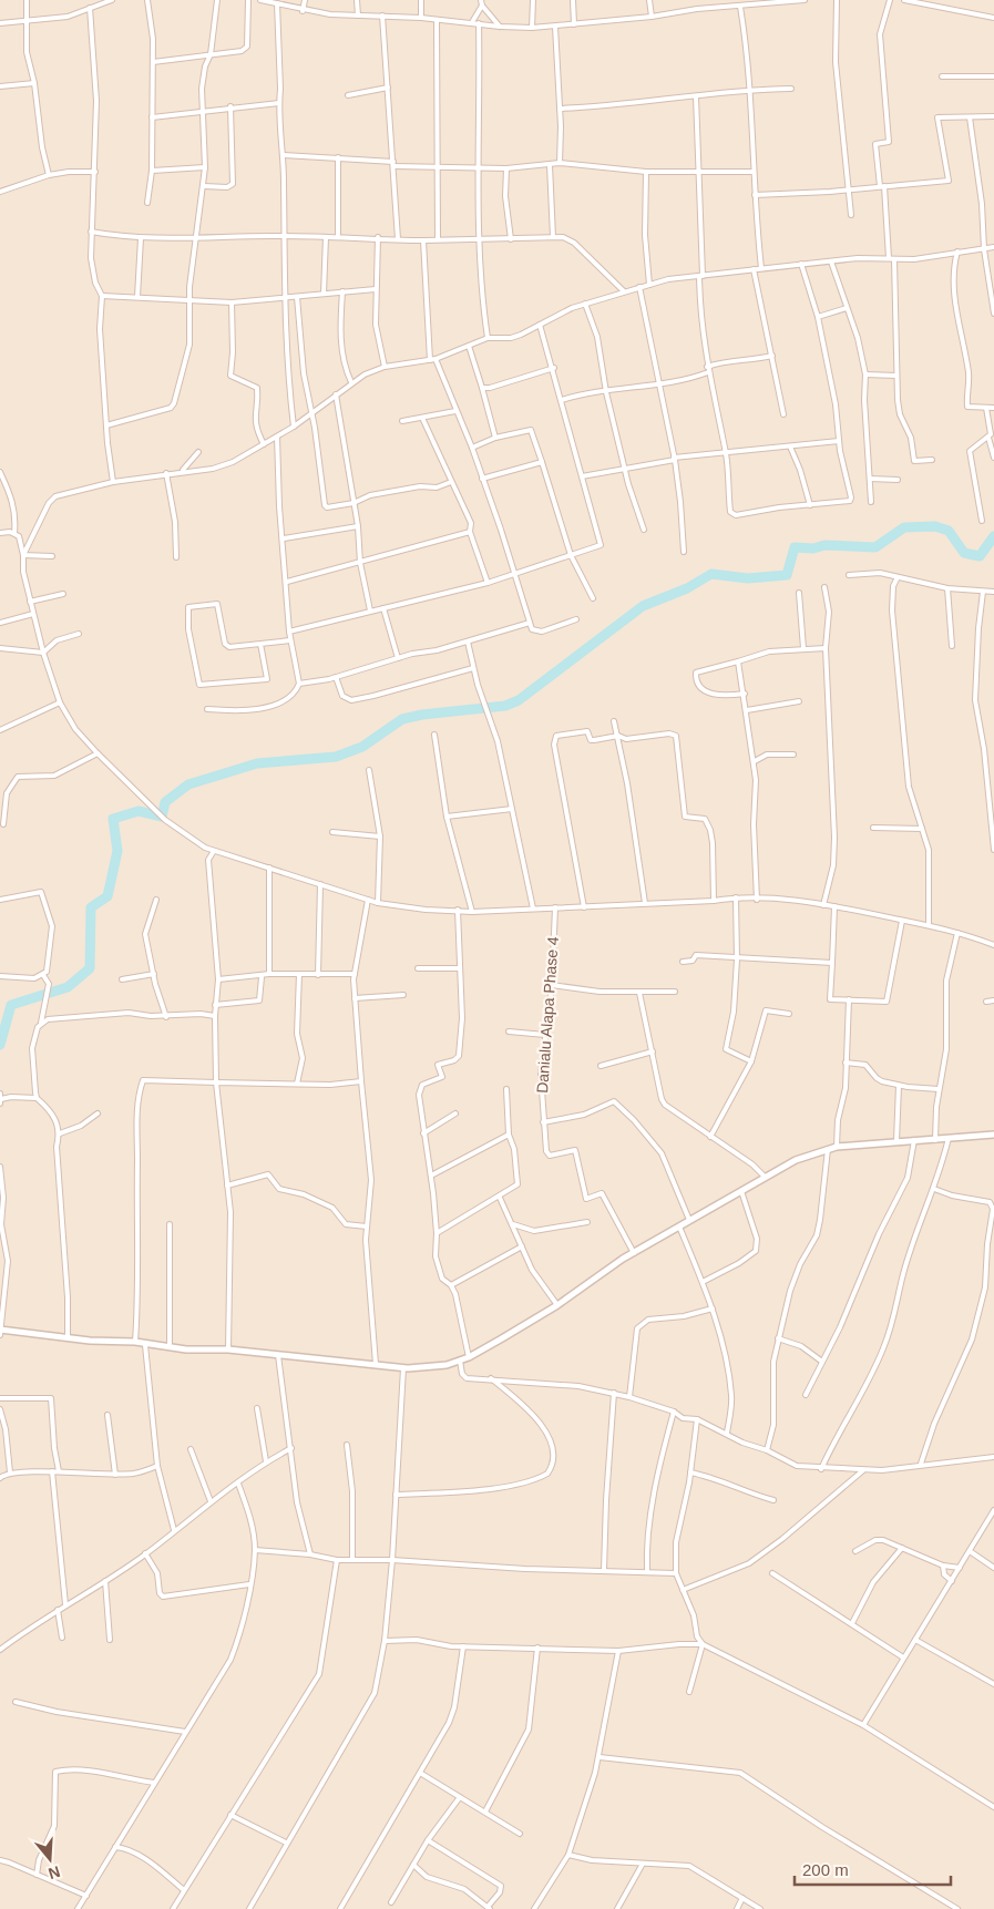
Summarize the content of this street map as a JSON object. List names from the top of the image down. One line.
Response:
{"streets":{"street":["Danialu Alapa Phase 4"]},"scale_bar":"200 m","north":"bottom"}
